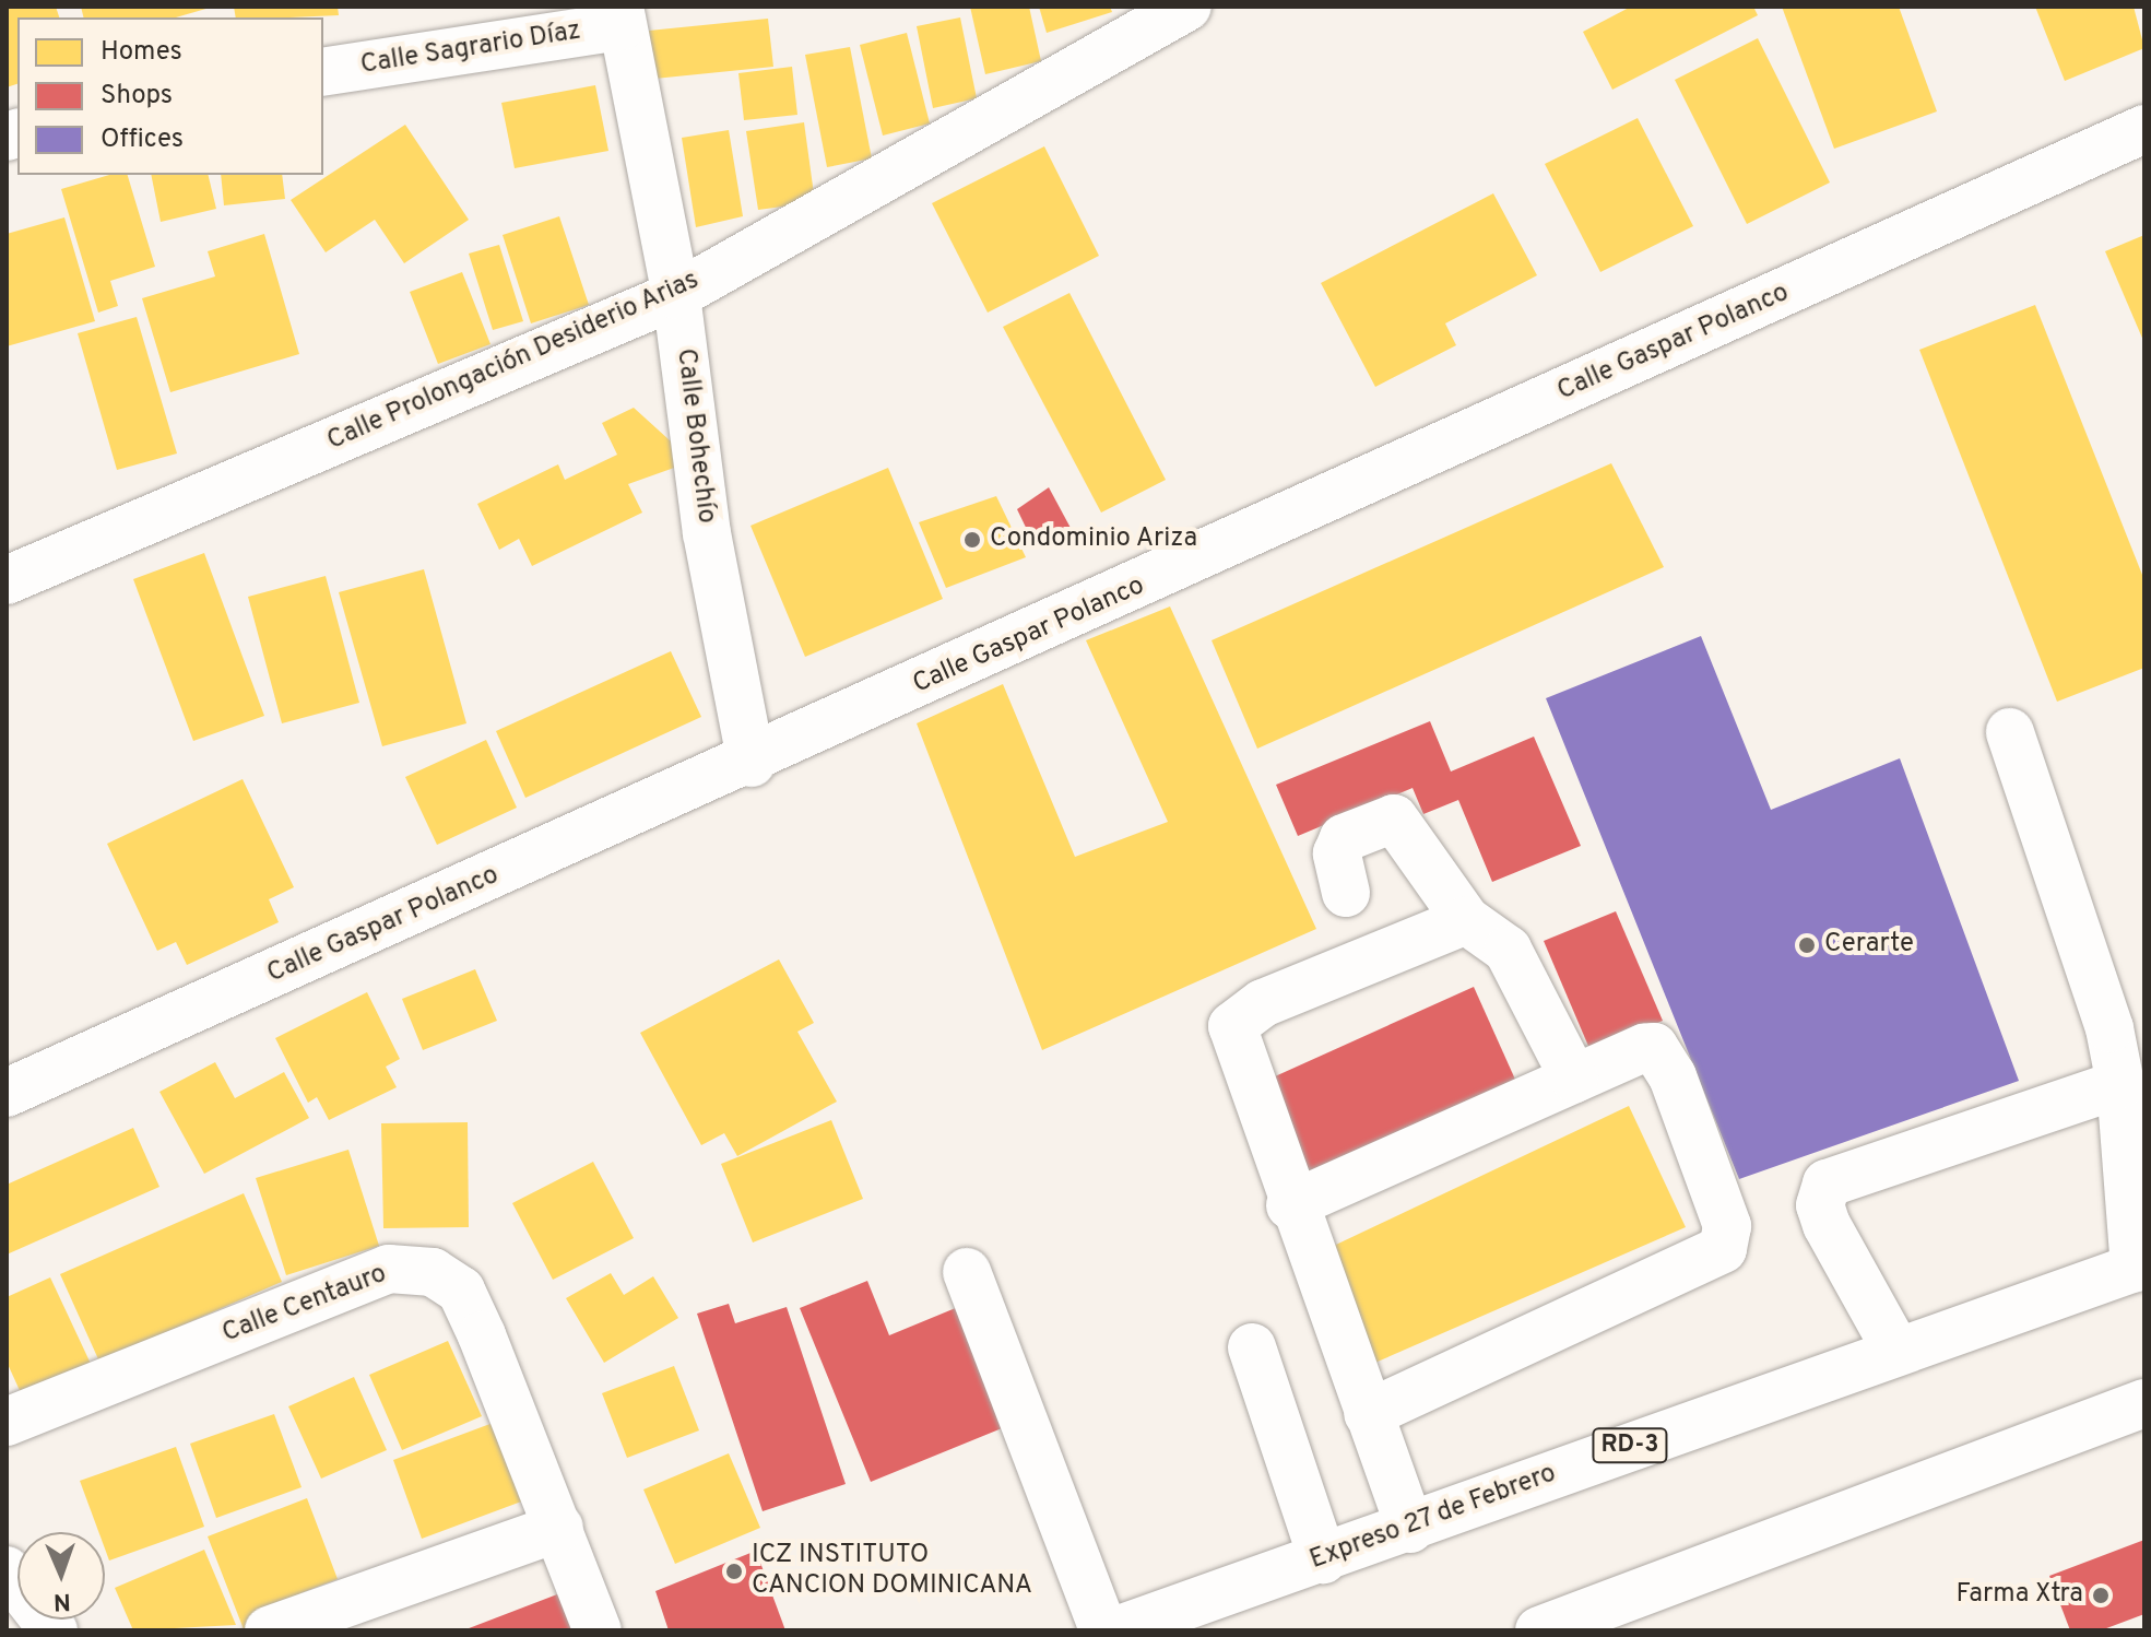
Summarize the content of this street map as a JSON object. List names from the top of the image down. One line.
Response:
{"streets":{"main road":["Calle Sagrario Díaz","Calle Gaspar Polanco","Calle Prolongación Desiderio Arias","Calle Bohechío","Calle Centauro","RD-3","Expreso 27 de Febrero"]},"crossings":[["Calle Sagrario Díaz","Calle Bohechío"],["Calle Gaspar Polanco","Calle Bohechío"],["Calle Prolongación Desiderio Arias","Calle Bohechío"]],"places":["Condominio Ariza","Cerarte","ICZ INSTITUTO CANCION DOMINICANA","Farma Xtra"],"legend":["Homes","Shops","Offices"],"north":"bottom"}
